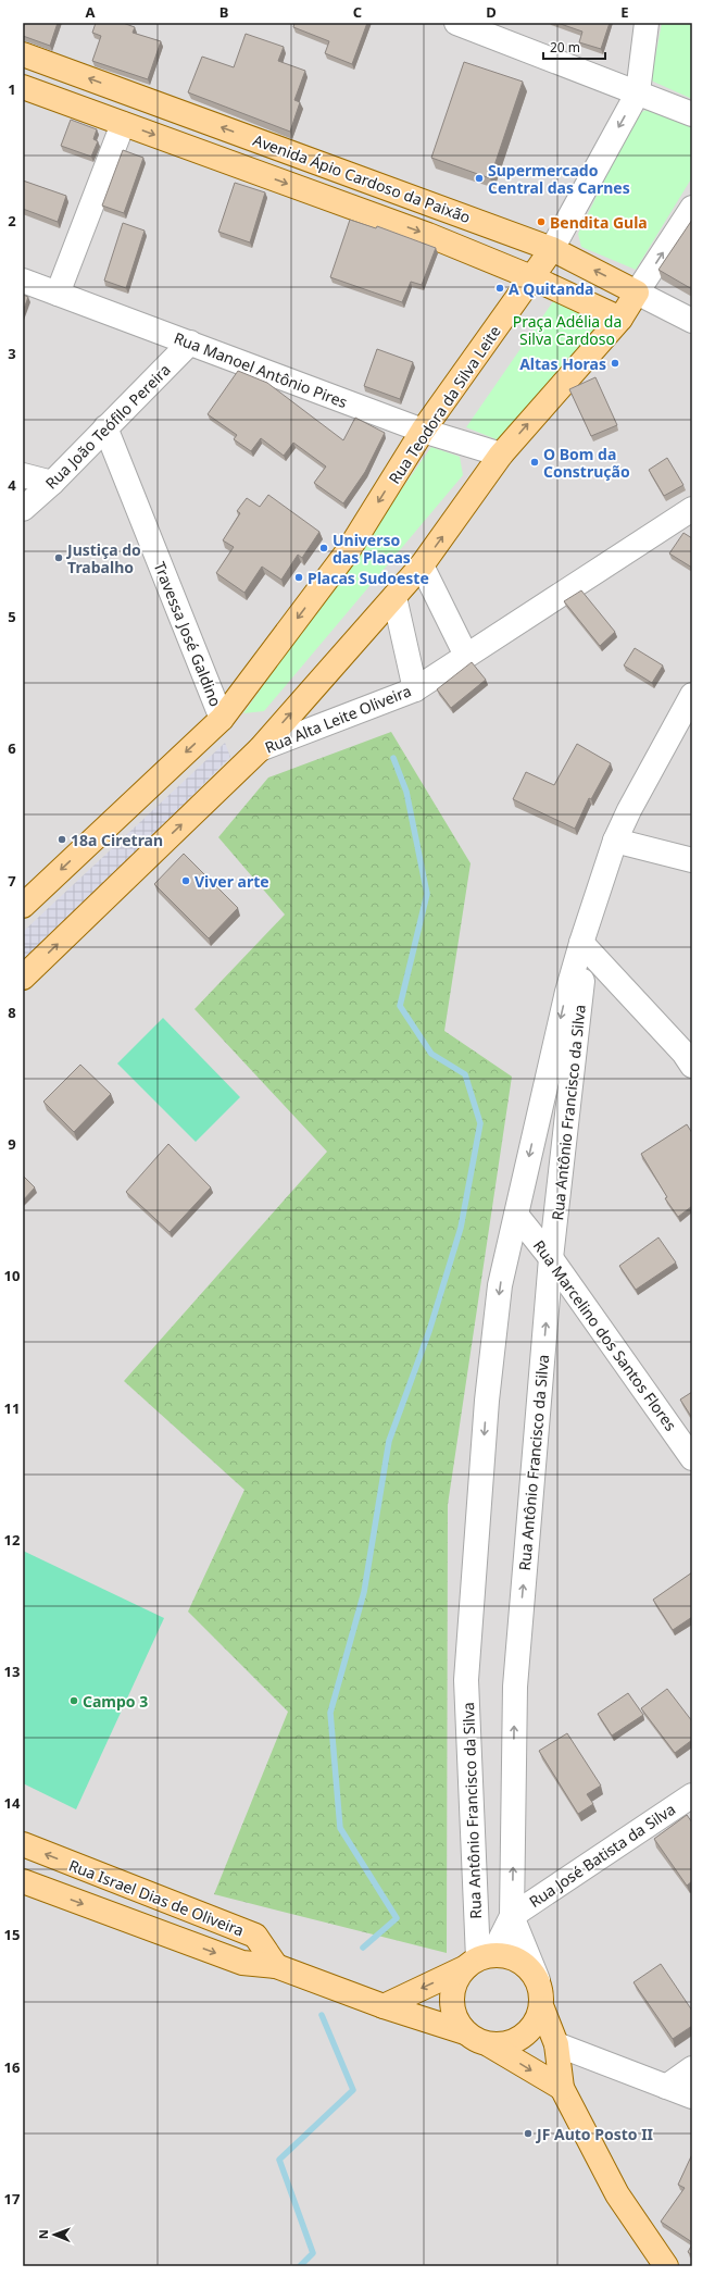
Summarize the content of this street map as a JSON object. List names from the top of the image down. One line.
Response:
{"streets":{"main road":["Avenida Ápio Cardoso da Paixão","Rua Teodora da Silva Leite","Rua Alta Leite Oliveira","Rua Israel Dias de Oliveira"],"street":["Rua Manoel Antônio Pires","Rua João Teófilo Pereira","Travessa José Galdino","Rua Antônio Francisco da Silva","Rua Marcelino dos Santos Flores","Rua José Batista da Silva"]},"crossings":[["Avenida Ápio Cardoso da Paixão","Rua Teodora da Silva Leite"],["Rua Manoel Antônio Pires","Rua Teodora da Silva Leite"],["Rua Manoel Antônio Pires","Rua João Teófilo Pereira"],["Rua Teodora da Silva Leite","Travessa José Galdino"],["Rua João Teófilo Pereira","Travessa José Galdino"],["Rua Antônio Francisco da Silva","Rua Marcelino dos Santos Flores"],["Rua Antônio Francisco da Silva","Rua José Batista da Silva"],["Rua Antônio Francisco da Silva","Rua Israel Dias de Oliveira"]],"one_way":["Rua Teodora da Silva Leite","Rua Alta Leite Oliveira"],"parks":["Praça Adélia da Silva Cardoso"],"places":["Supermercado Central das Carnes","Bendita Gula","A Quitanda","Altas Horas","O Bom da Construção","Universo das Placas","Justiça do Trabalho","Placas Sudoeste","18a Ciretran","Viver arte","Campo 3","JF Auto Posto II"],"scale_bar":"20 m","north":"left","grid":{"columns":["A","B","C","D","E"],"rows":["1","2","3","4","5","6","7","8","9","10","11","12","13","14","15","16","17"]}}
